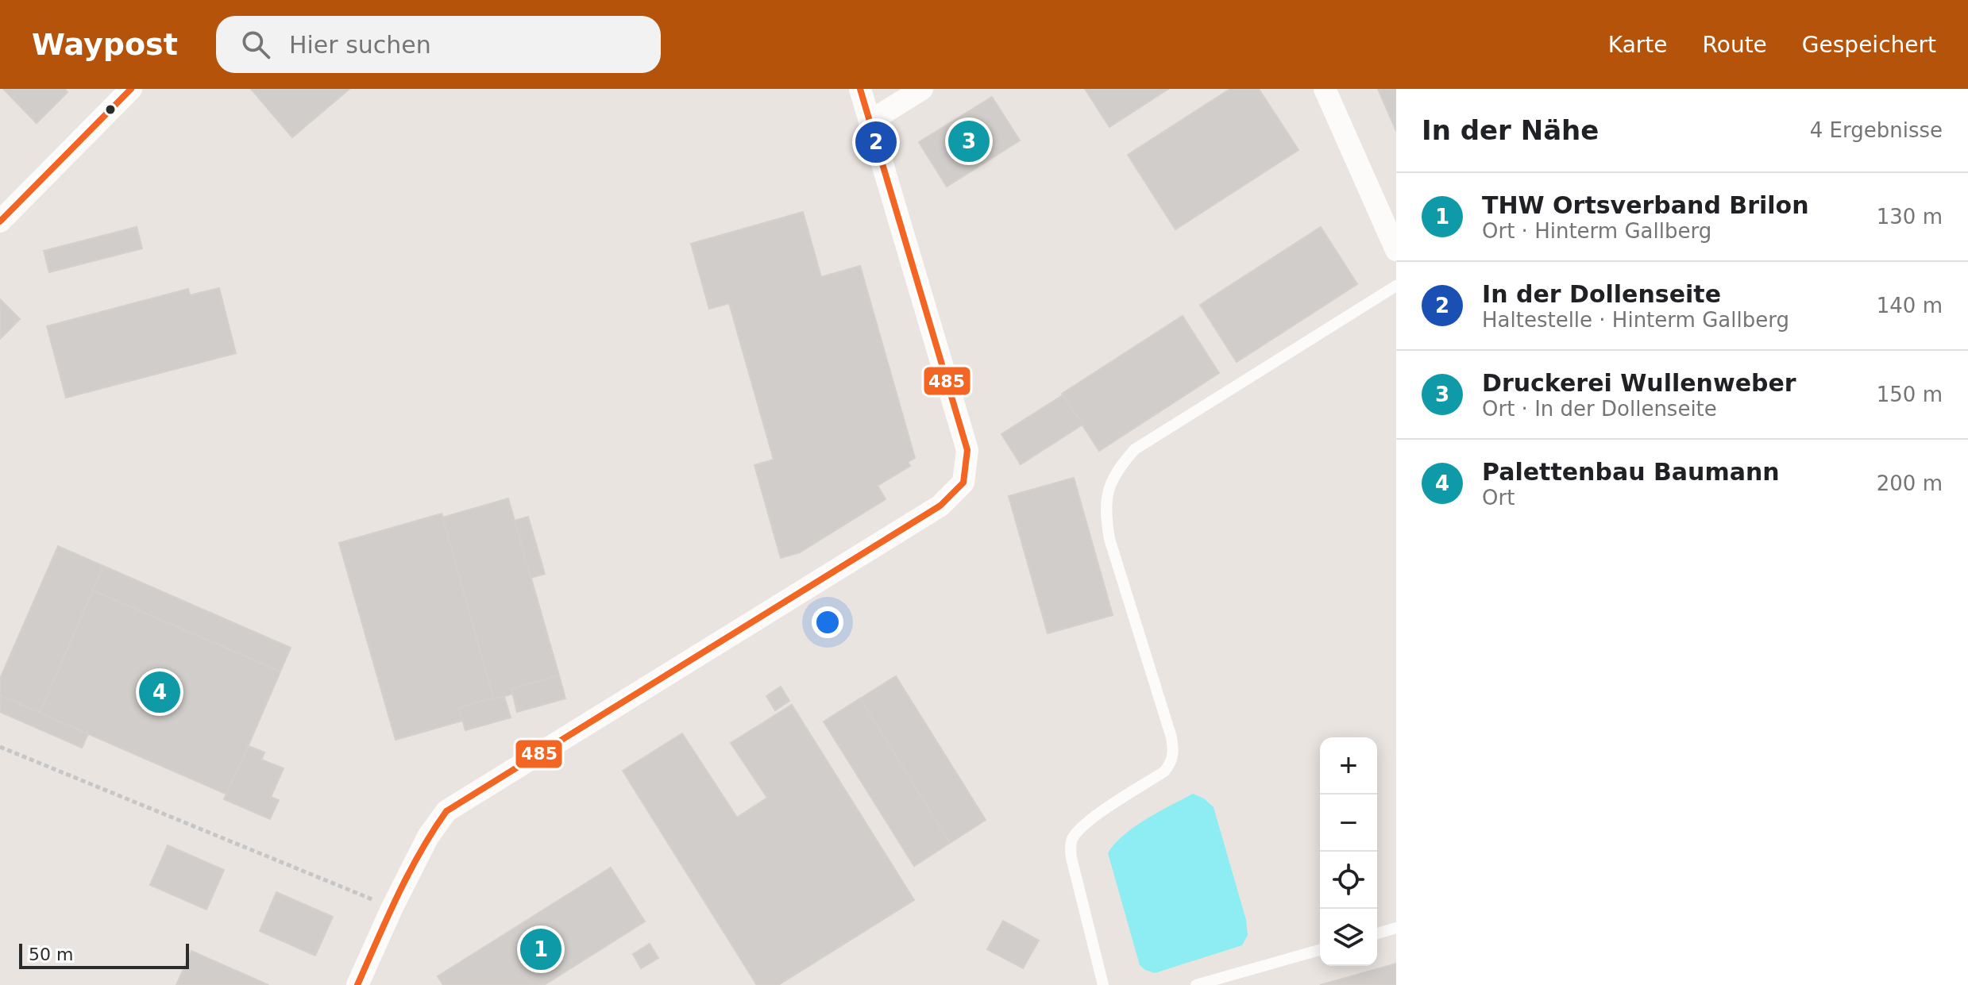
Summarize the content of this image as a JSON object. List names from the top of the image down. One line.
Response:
{"lines":["transit line 485"],"scale_bar":"50 m","page":{"header":"Waypost","search":"Hier suchen","nav":["Karte","Route","Gespeichert"],"heading":["In der Nähe","4 Ergebnisse"],"pins":["3","2","4","1"],"list":[{"mark":"1","name":"THW Ortsverband Brilon","note":"Ort · Hinterm Gallberg","value":"130 m"},{"mark":"2","name":"In der Dollenseite","note":"Haltestelle · Hinterm Gallberg","value":"140 m"},{"mark":"3","name":"Druckerei Wullenweber","note":"Ort · In der Dollenseite","value":"150 m"},{"mark":"4","name":"Palettenbau Baumann","note":"Ort","value":"200 m"}],"map_buttons":["+","−"],"scale":"50 m"}}
